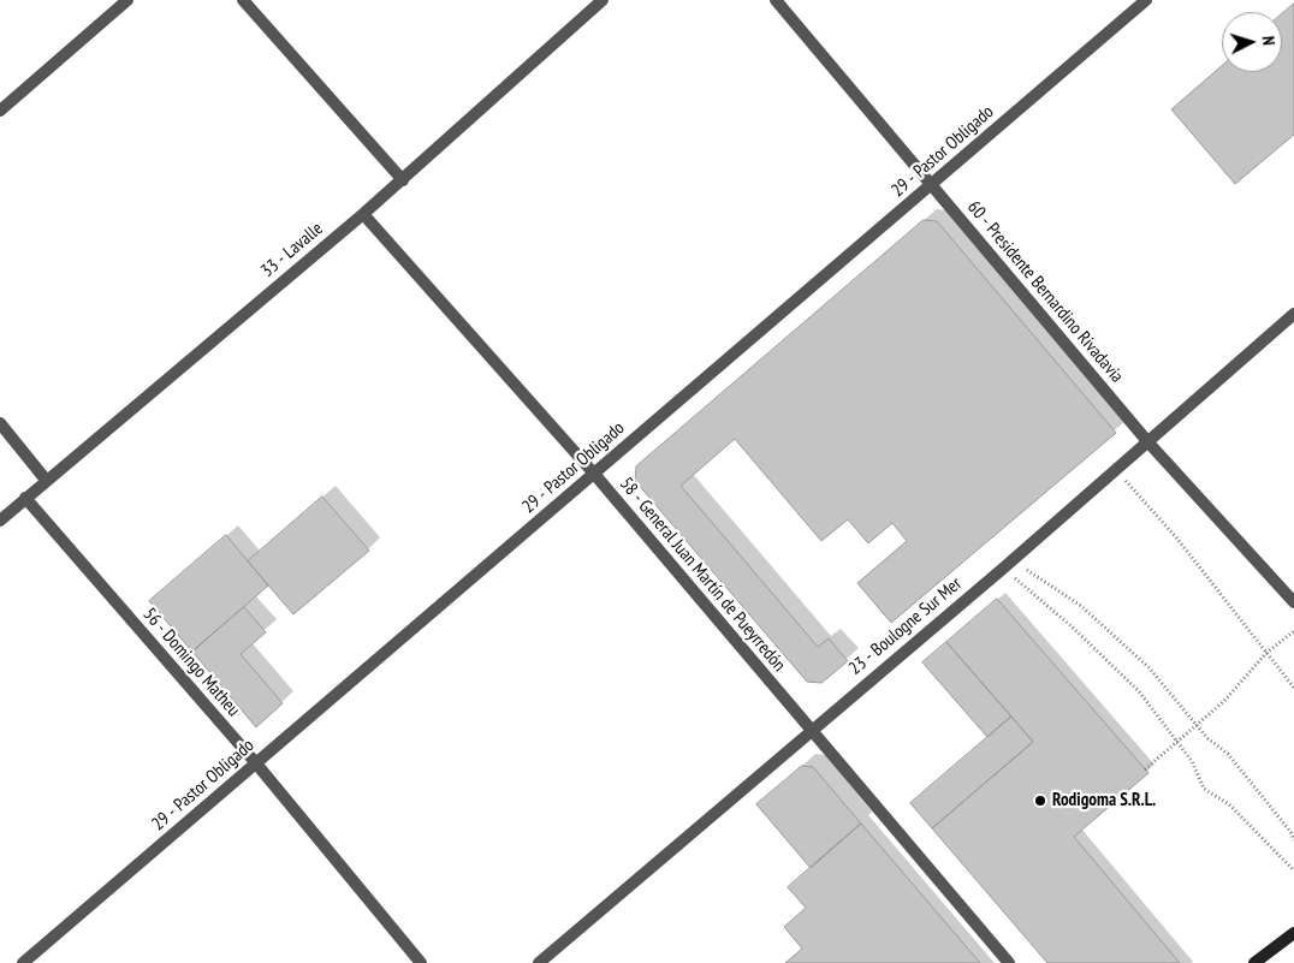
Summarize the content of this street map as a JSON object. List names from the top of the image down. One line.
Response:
{"streets":{"street":["29 - Pastor Obligado","33 - Lavalle","60 - Presidente Bernardino Rivadavia","58 - General Juan Martín de Pueyrredón","23 - Boulogne Sur Mer","56 - Domingo Matheu"]},"crossings":[["29 - Pastor Obligado","60 - Presidente Bernardino Rivadavia"],["29 - Pastor Obligado","58 - General Juan Martín de Pueyrredón"],["29 - Pastor Obligado","56 - Domingo Matheu"],["33 - Lavalle","58 - General Juan Martín de Pueyrredón"],["33 - Lavalle","56 - Domingo Matheu"],["60 - Presidente Bernardino Rivadavia","23 - Boulogne Sur Mer"],["58 - General Juan Martín de Pueyrredón","23 - Boulogne Sur Mer"]],"places":["Rodigoma S.R.L."],"north":"right"}
